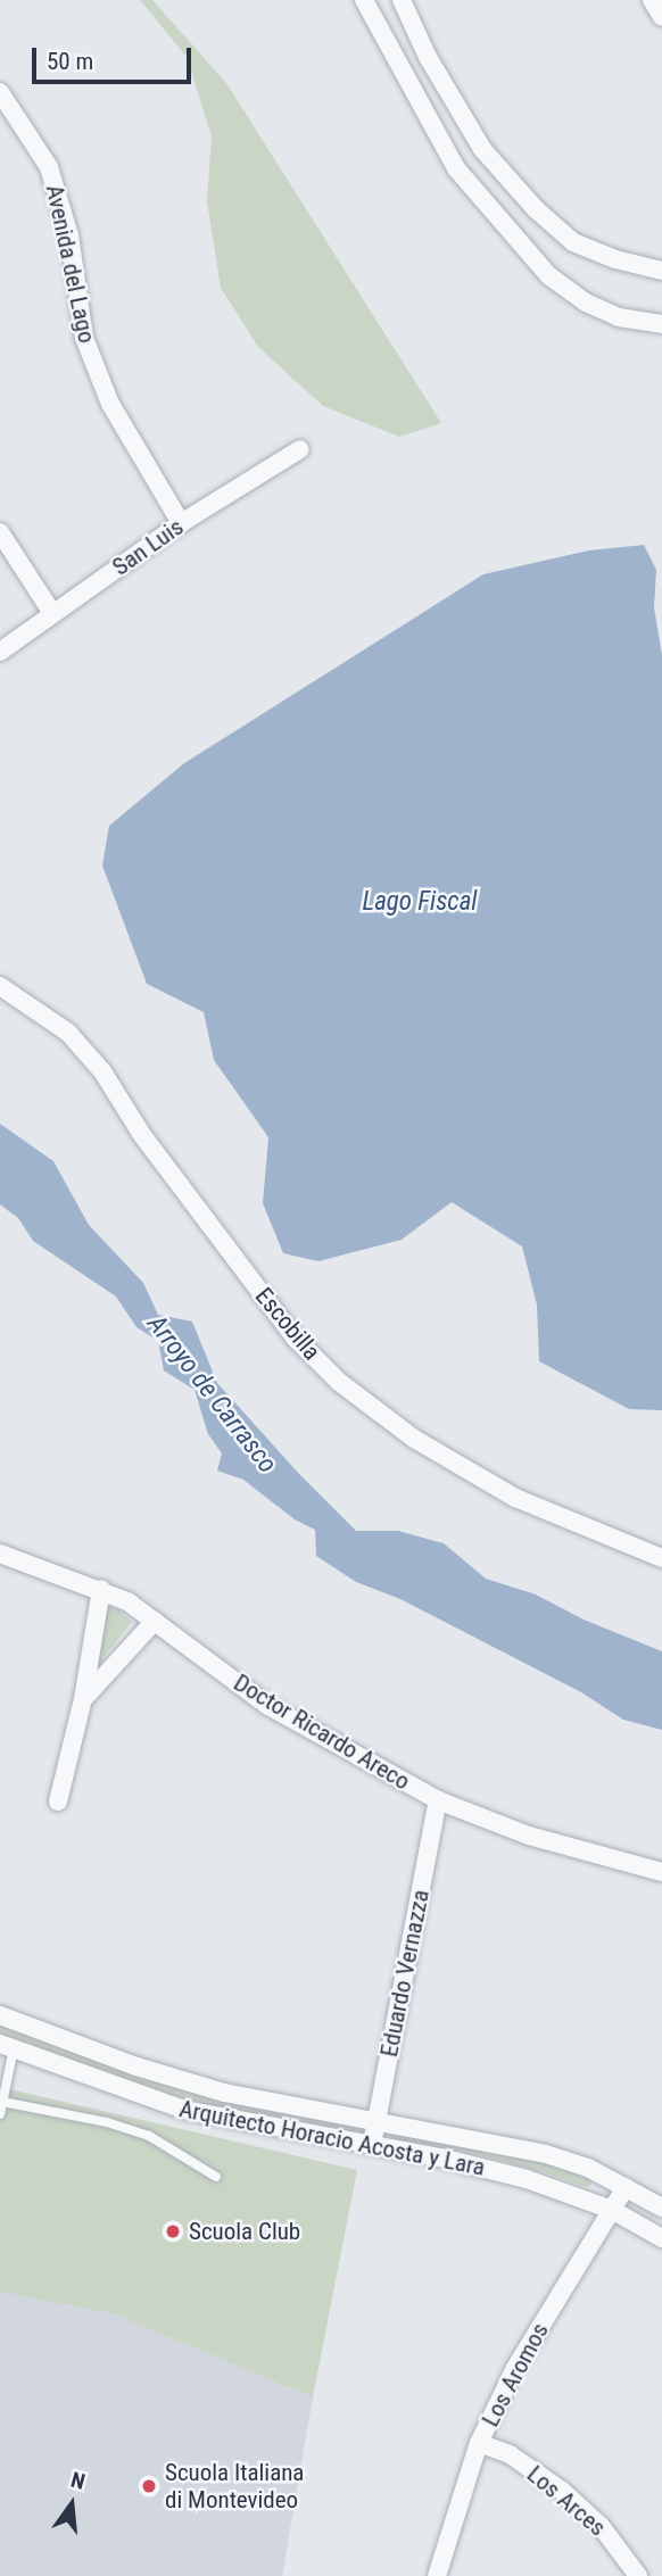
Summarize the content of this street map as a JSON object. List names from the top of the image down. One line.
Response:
{"streets":{"street":["Avenida del Lago","San Luis","Escobilla","Doctor Ricardo Areco","Eduardo Vernazza","Arquitecto Horacio Acosta y Lara","Los Aromos","Los Arces"]},"crossings":[["Avenida del Lago","San Luis"],["Doctor Ricardo Areco","Eduardo Vernazza"],["Eduardo Vernazza","Arquitecto Horacio Acosta y Lara"],["Arquitecto Horacio Acosta y Lara","Los Aromos"],["Los Aromos","Los Arces"]],"water":["Lago Fiscal","Arroyo de Carrasco"],"places":["Scuola Club","Scuola Italiana di Montevideo"],"scale_bar":"50 m","north":"top"}
